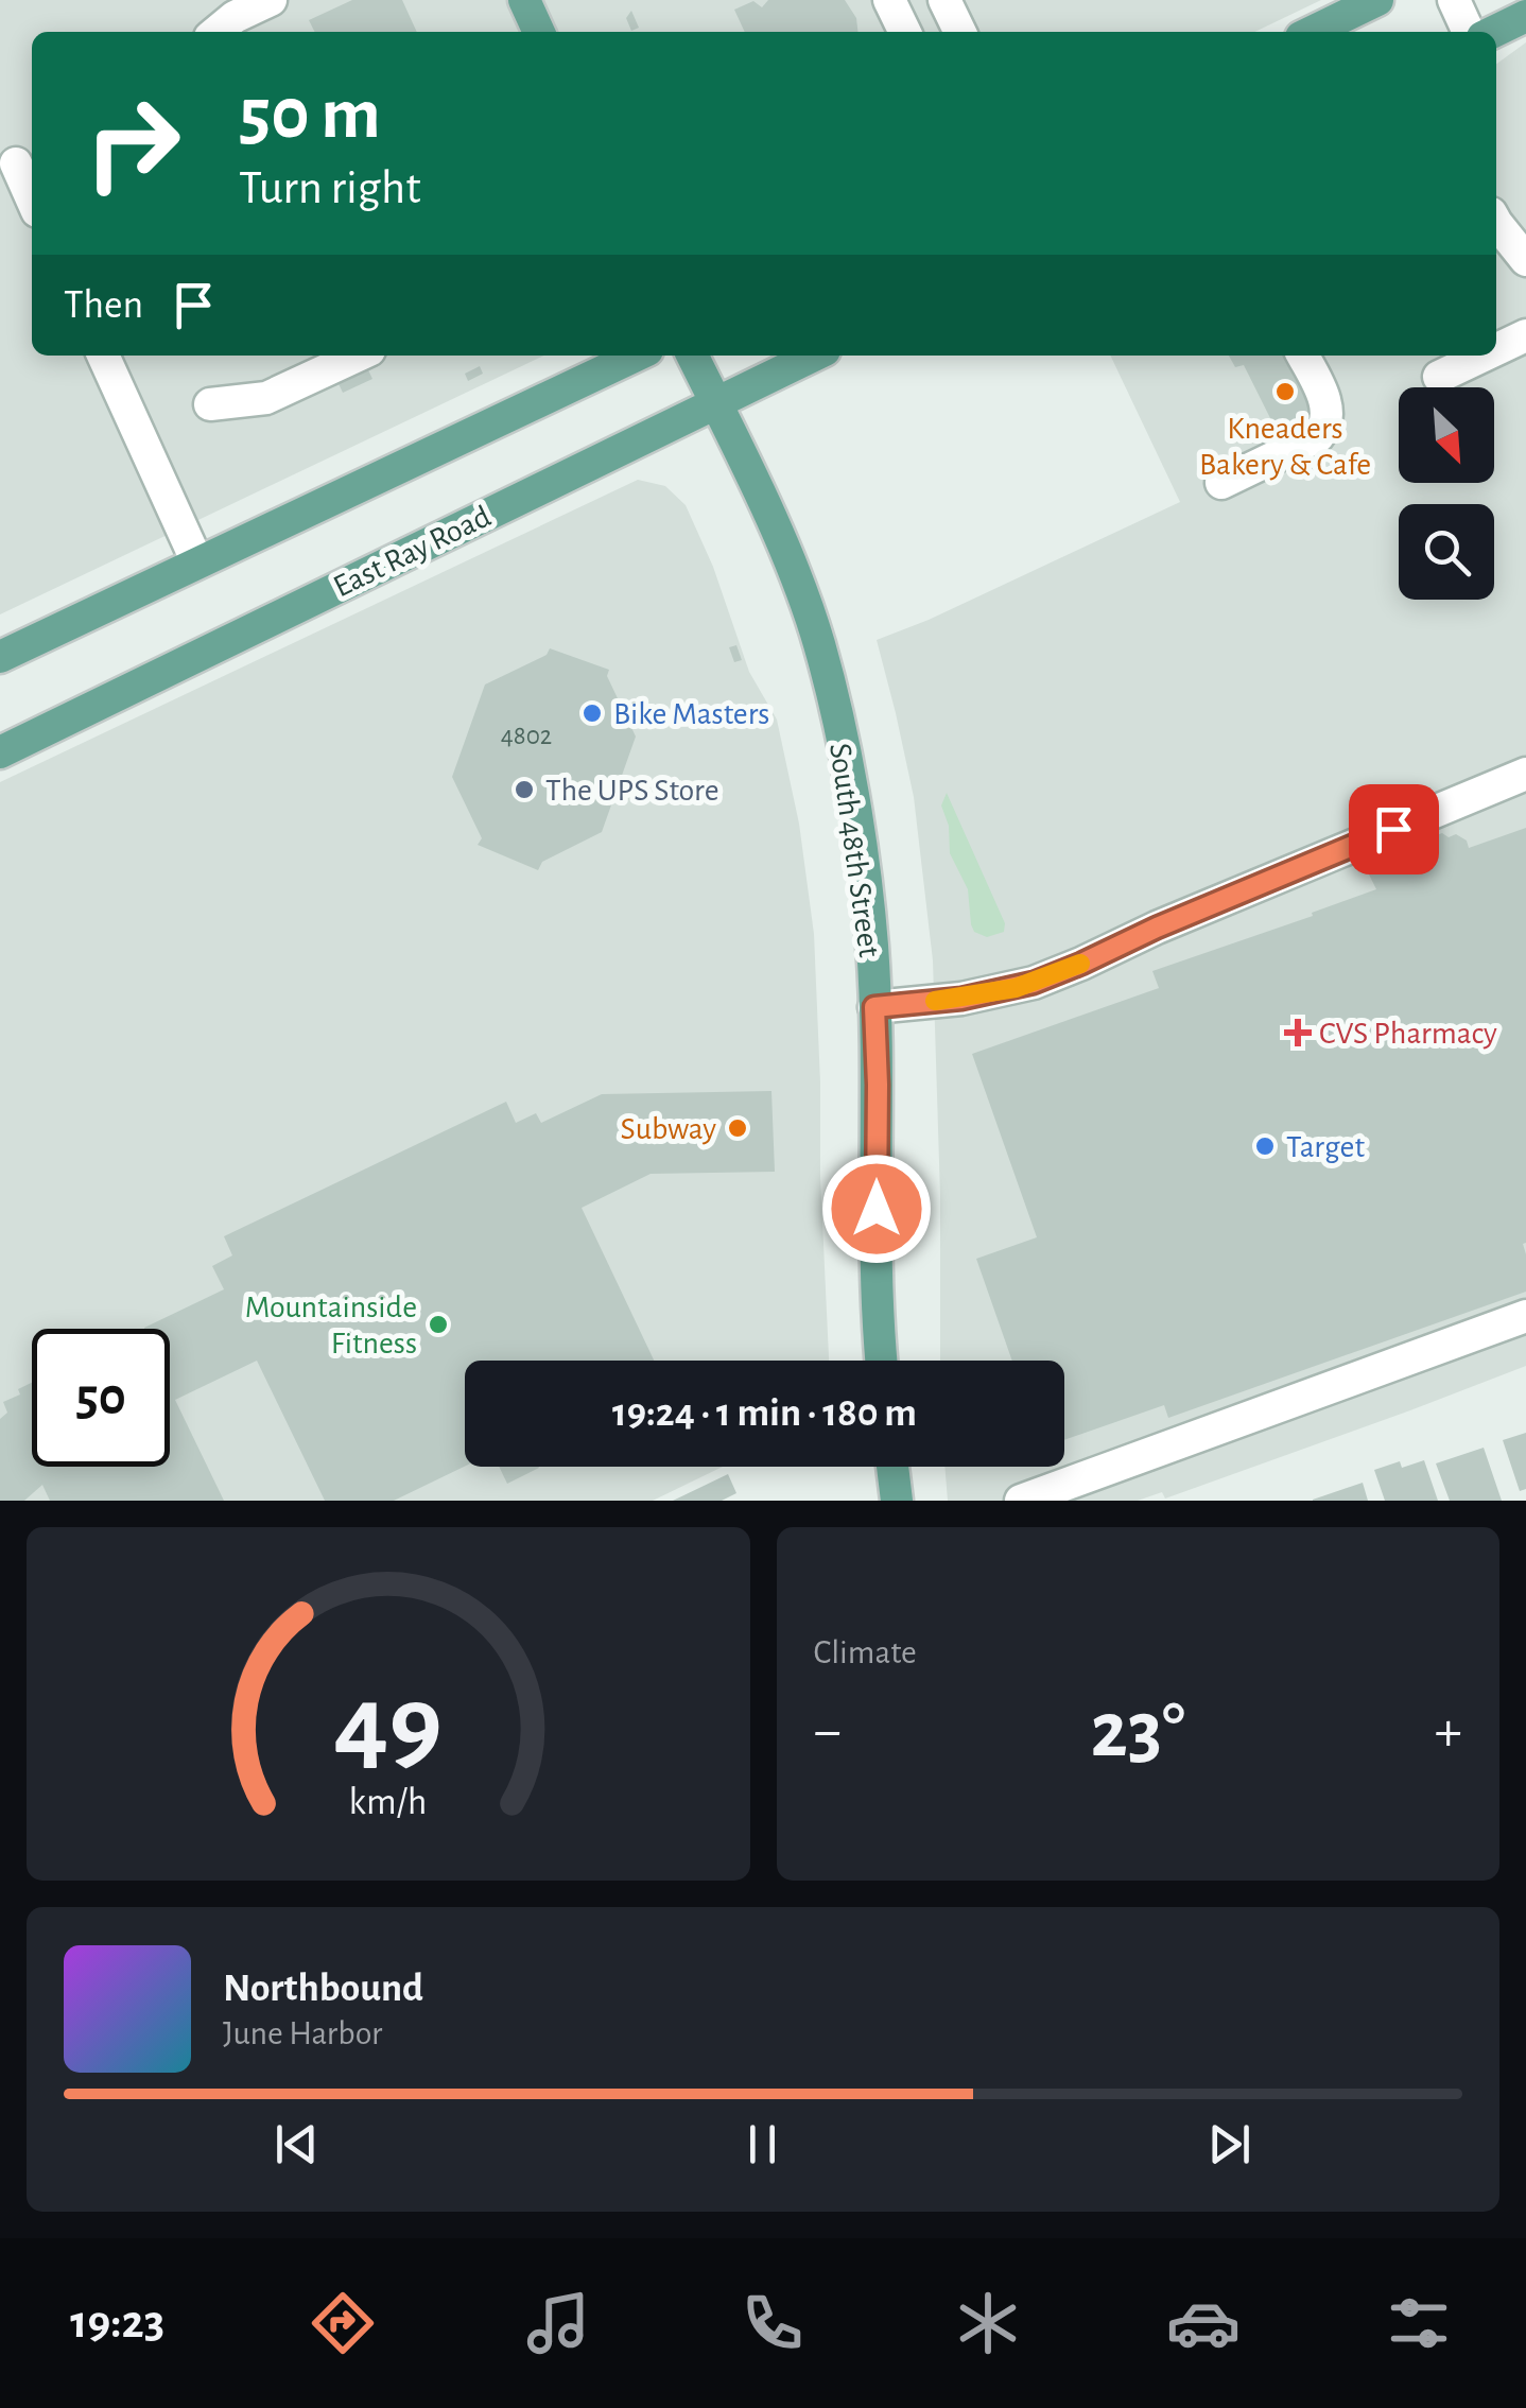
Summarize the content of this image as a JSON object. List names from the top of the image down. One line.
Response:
{"streets":{"main road":["East Ray Road","South 48th Street"]},"crossings":[["East Ray Road","South 48th Street"]],"places":{"other":["Kneaders Bakery & Cafe","Bike Masters","The UPS Store","Subway","Target","Mountainside Fitness"],"health":["CVS Pharmacy"]},"house_numbers":["4802"],"north":"bottom right","page":{"turn":["50 m","Turn right"],"then":"Then","limit":"50","trip":"19:24 · 1 min · 180 m","tile":"Climate","heat":["−","23°","+"],"song":["Northbound","June Harbor"],"tabs":"19:23","gauge":["49","km/h"]}}
